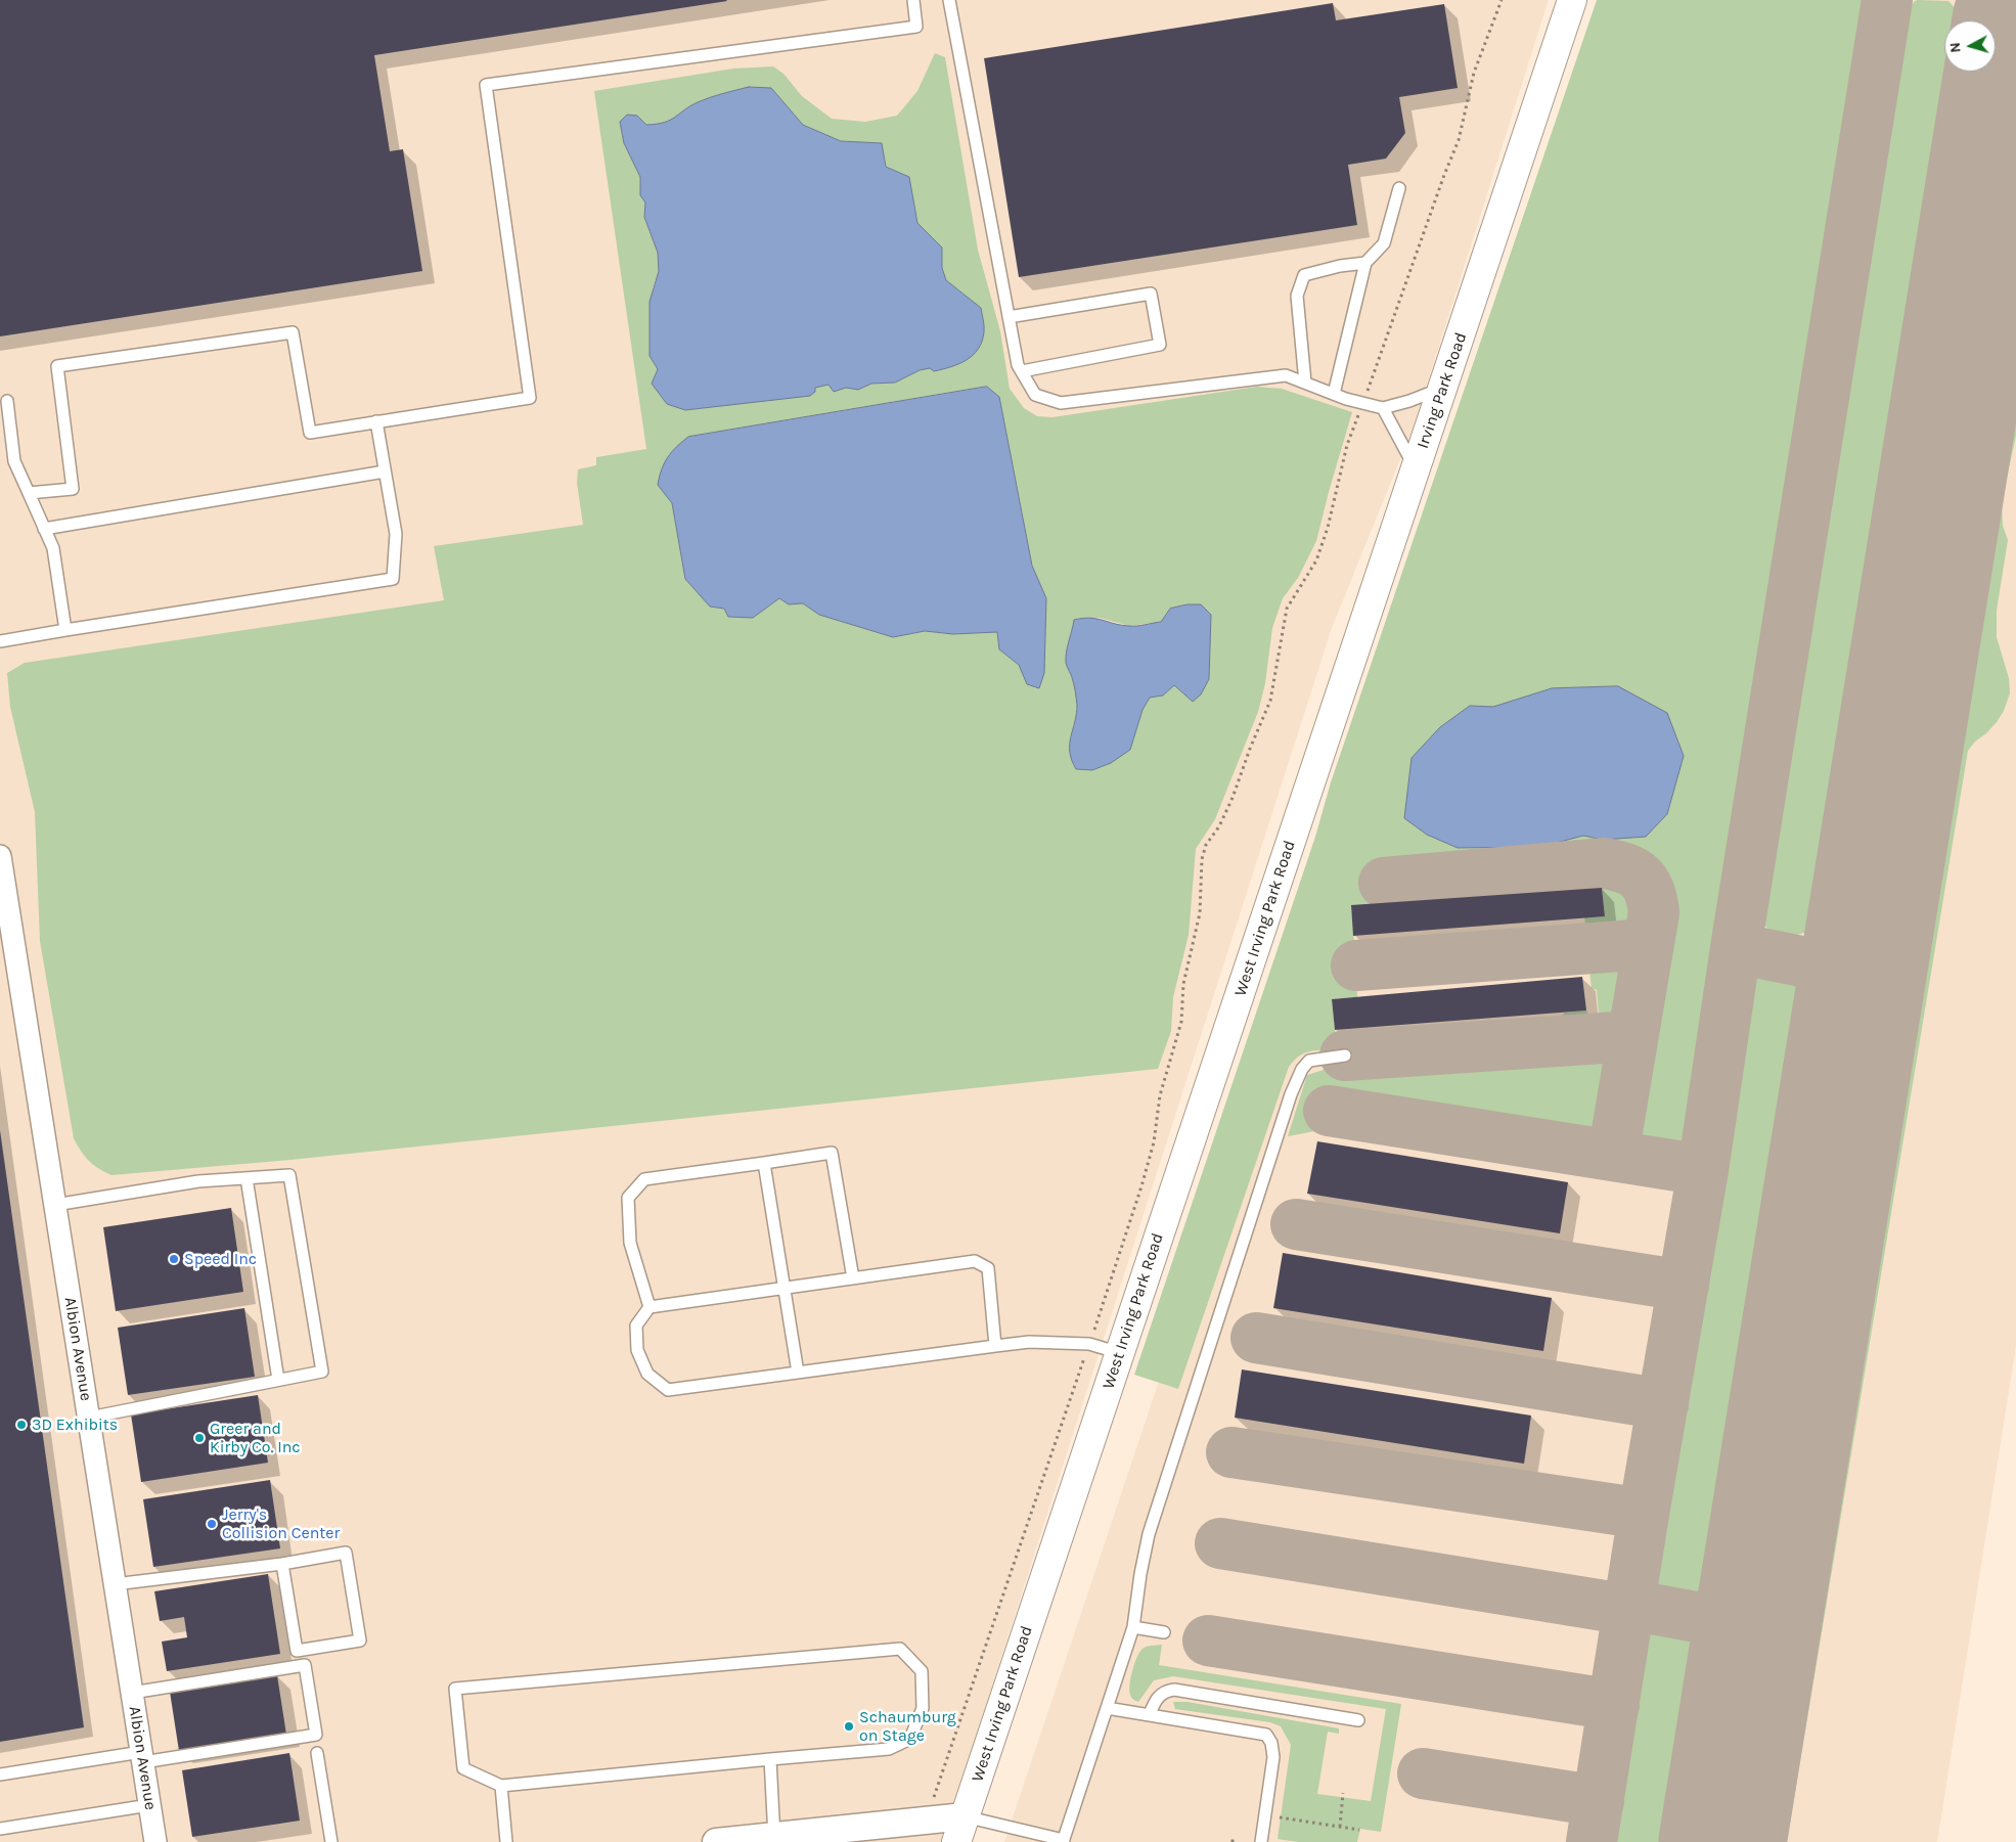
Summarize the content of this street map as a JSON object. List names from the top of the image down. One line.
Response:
{"streets":{"main road":["Irving Park Road","West Irving Park Road"],"street":["Albion Avenue"]},"crossings":[["Irving Park Road","West Irving Park Road"]],"places":["Speed Inc","3D Exhibits","Greer and Kirby Co. Inc","Jerry's Collision Center","Schaumburg on Stage"],"north":"left"}
